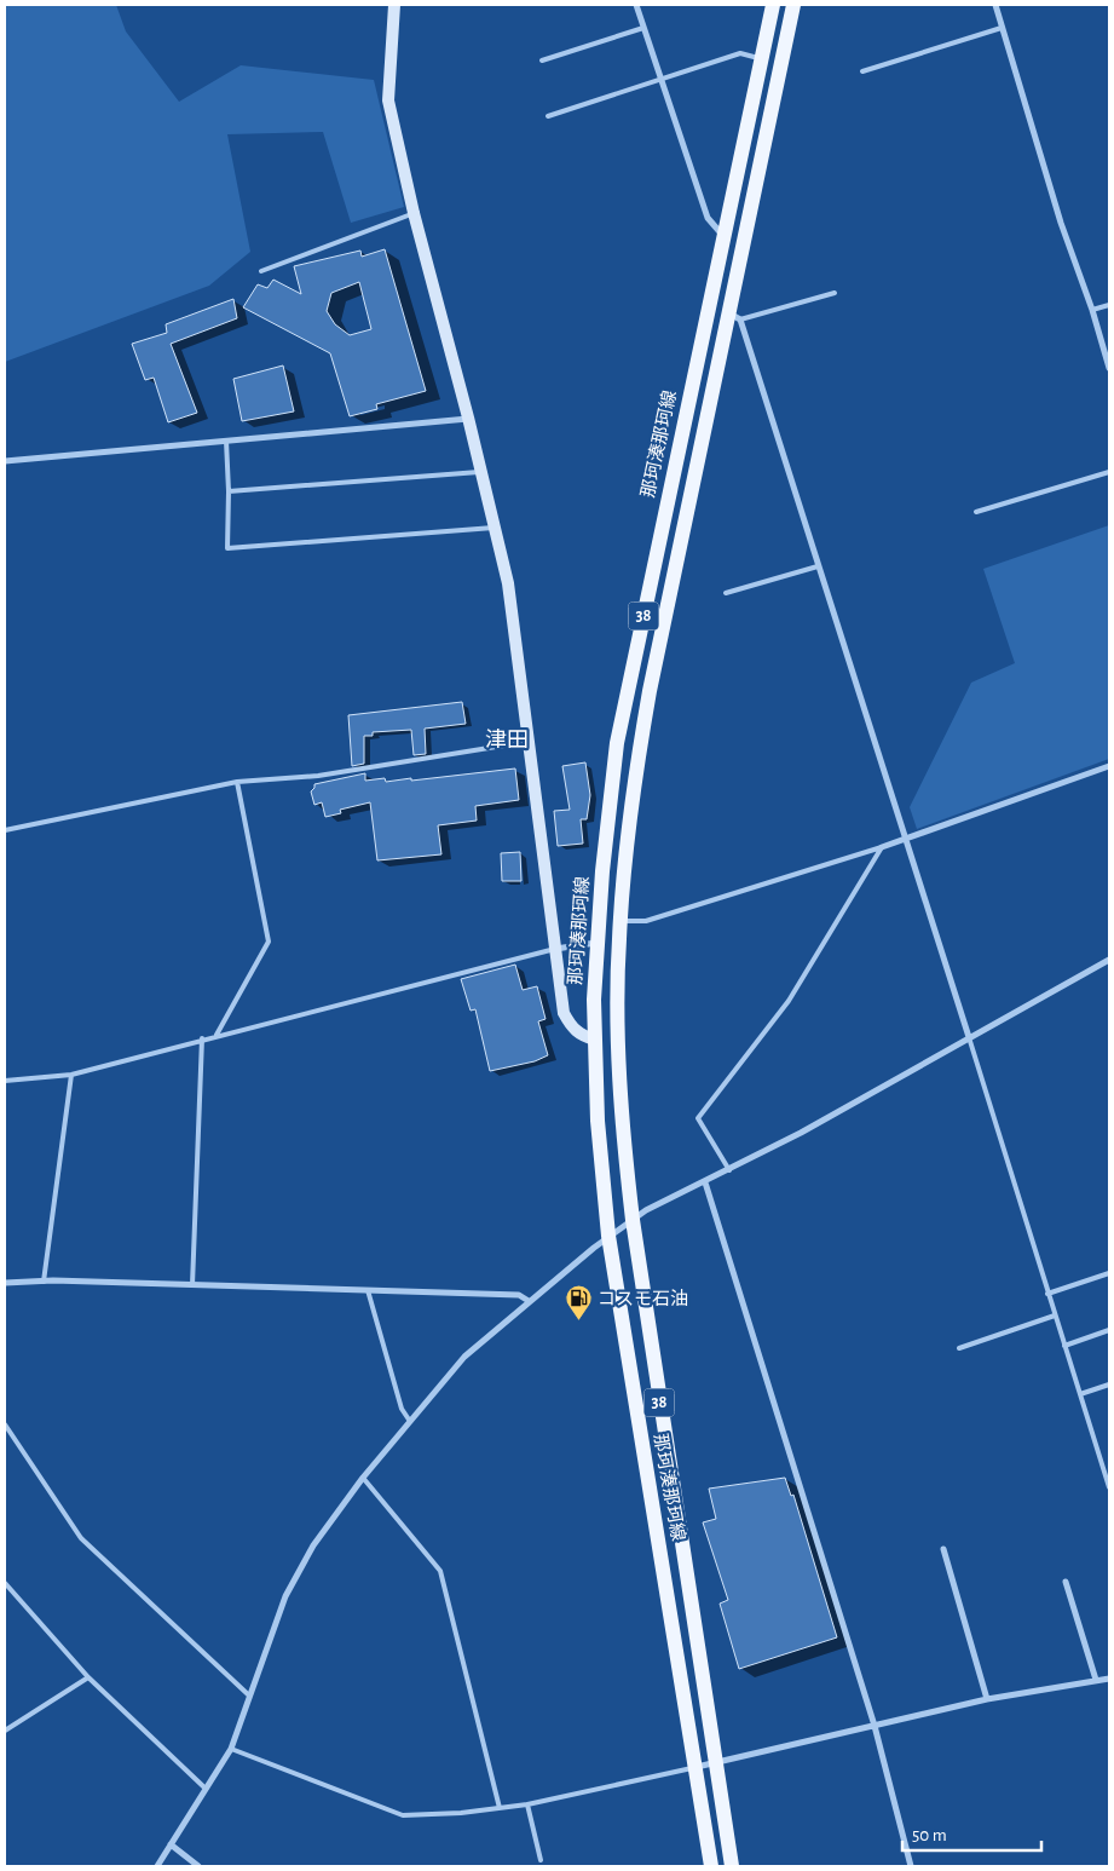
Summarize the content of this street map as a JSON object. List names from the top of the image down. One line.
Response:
{"streets":{"main road":["那珂湊那珂線","38"]},"districts":["津田"],"places":{"fuel station":["コスモ石油"]},"scale_bar":"50 m"}
